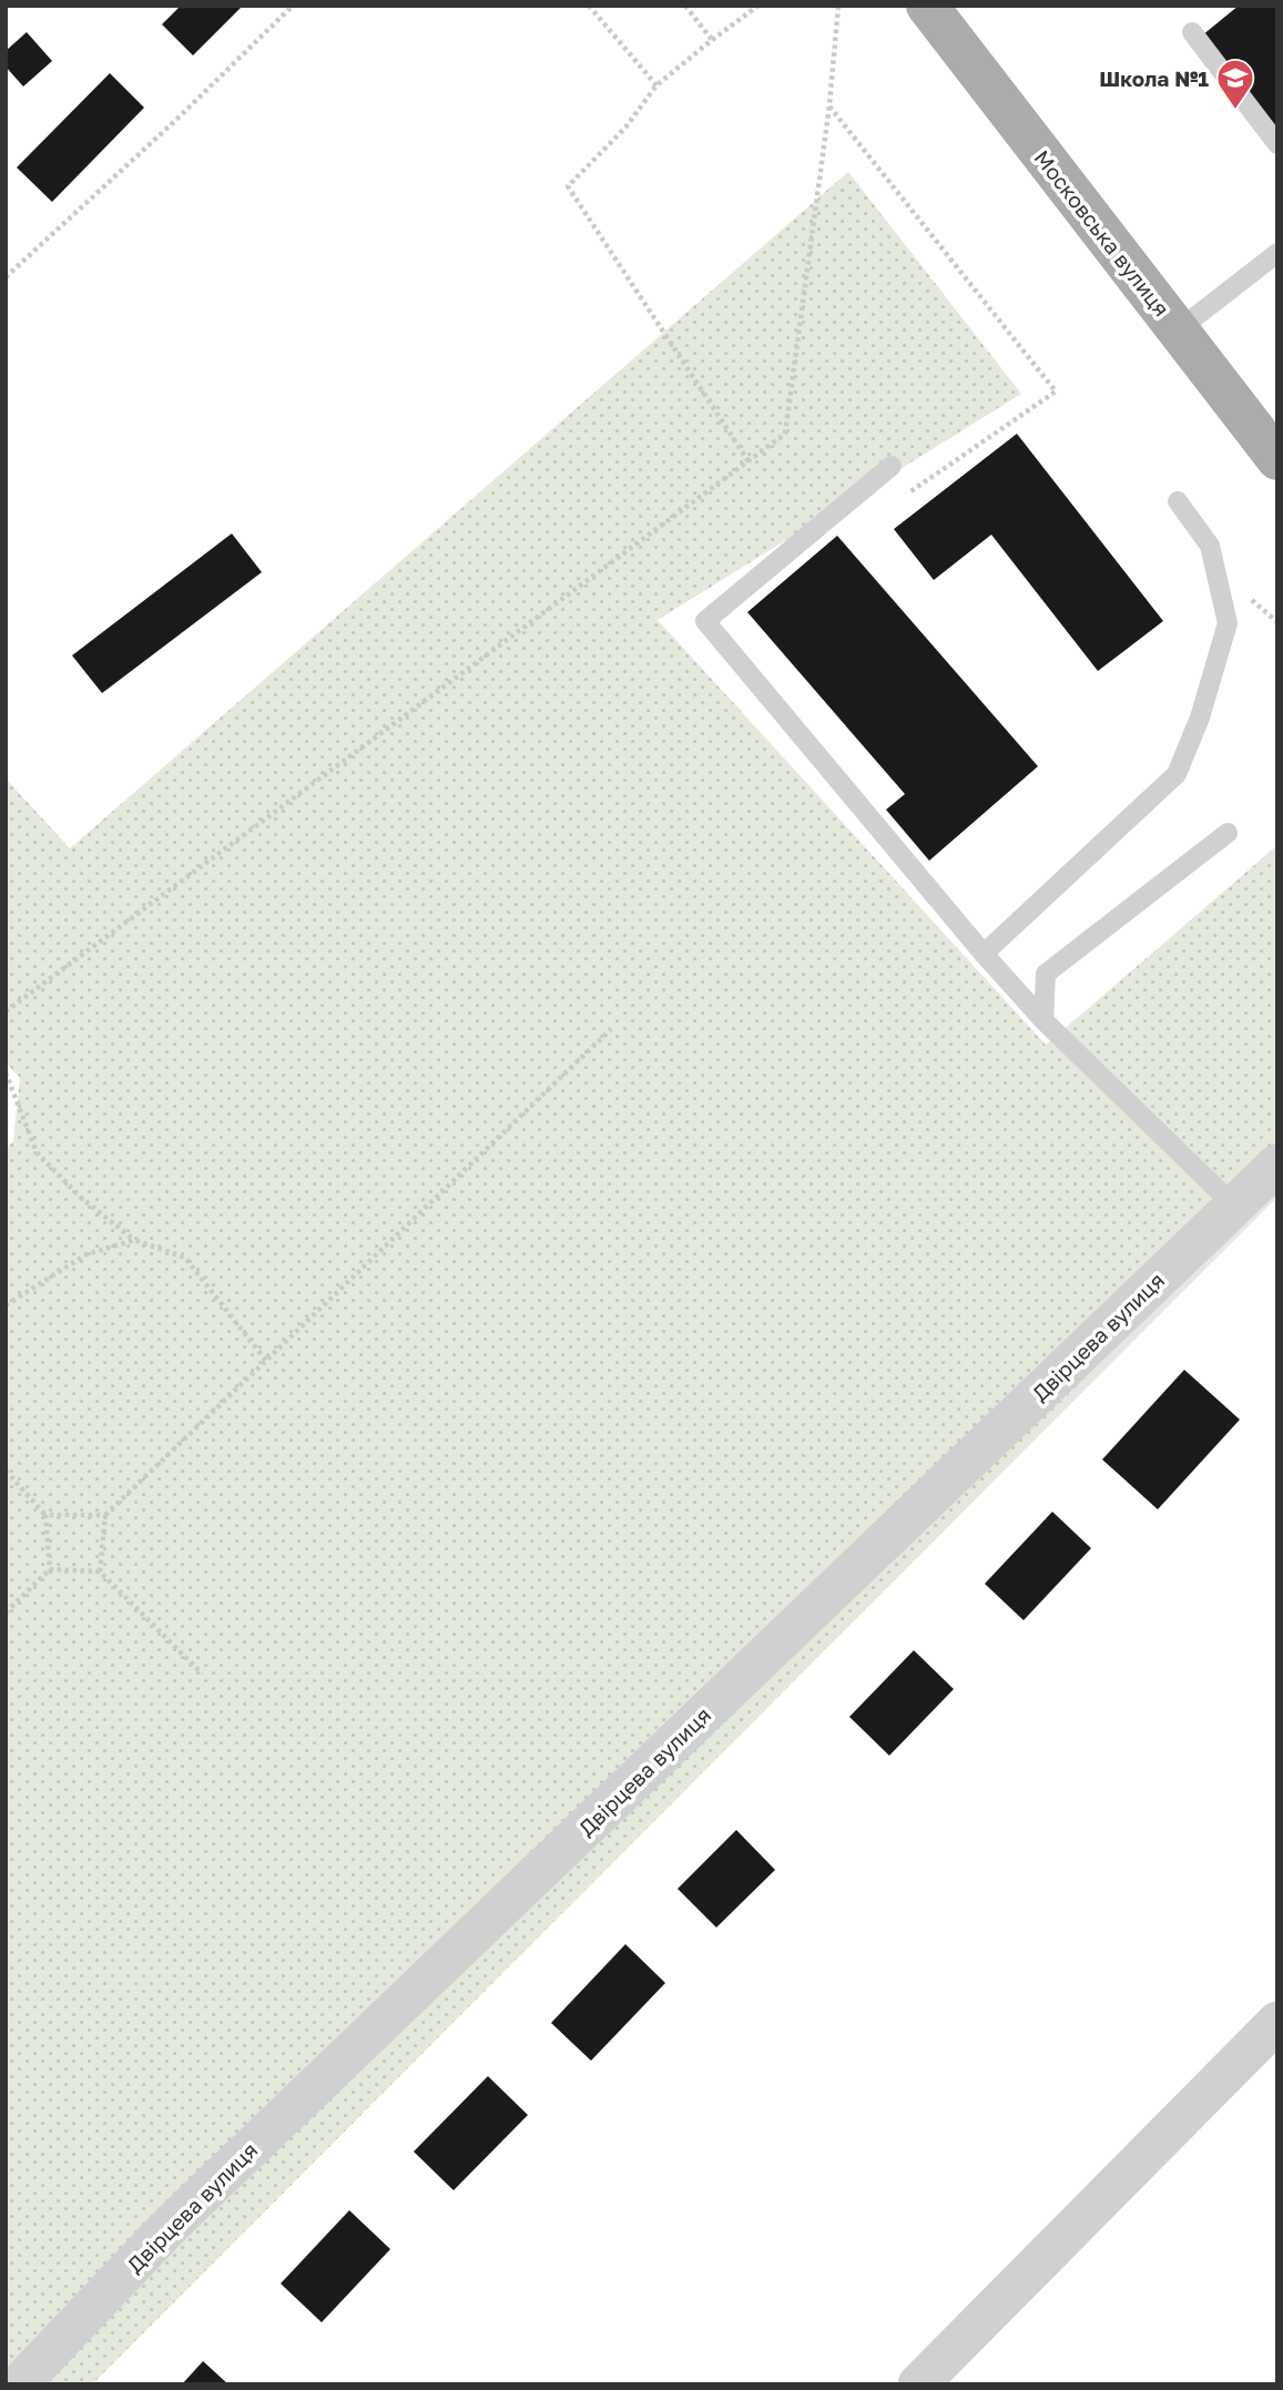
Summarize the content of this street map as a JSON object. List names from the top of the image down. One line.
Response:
{"streets":{"main road":["Московська вулиця"],"street":["Двірцева вулиця"]},"places":{"school or university":["Школа №1"]}}
